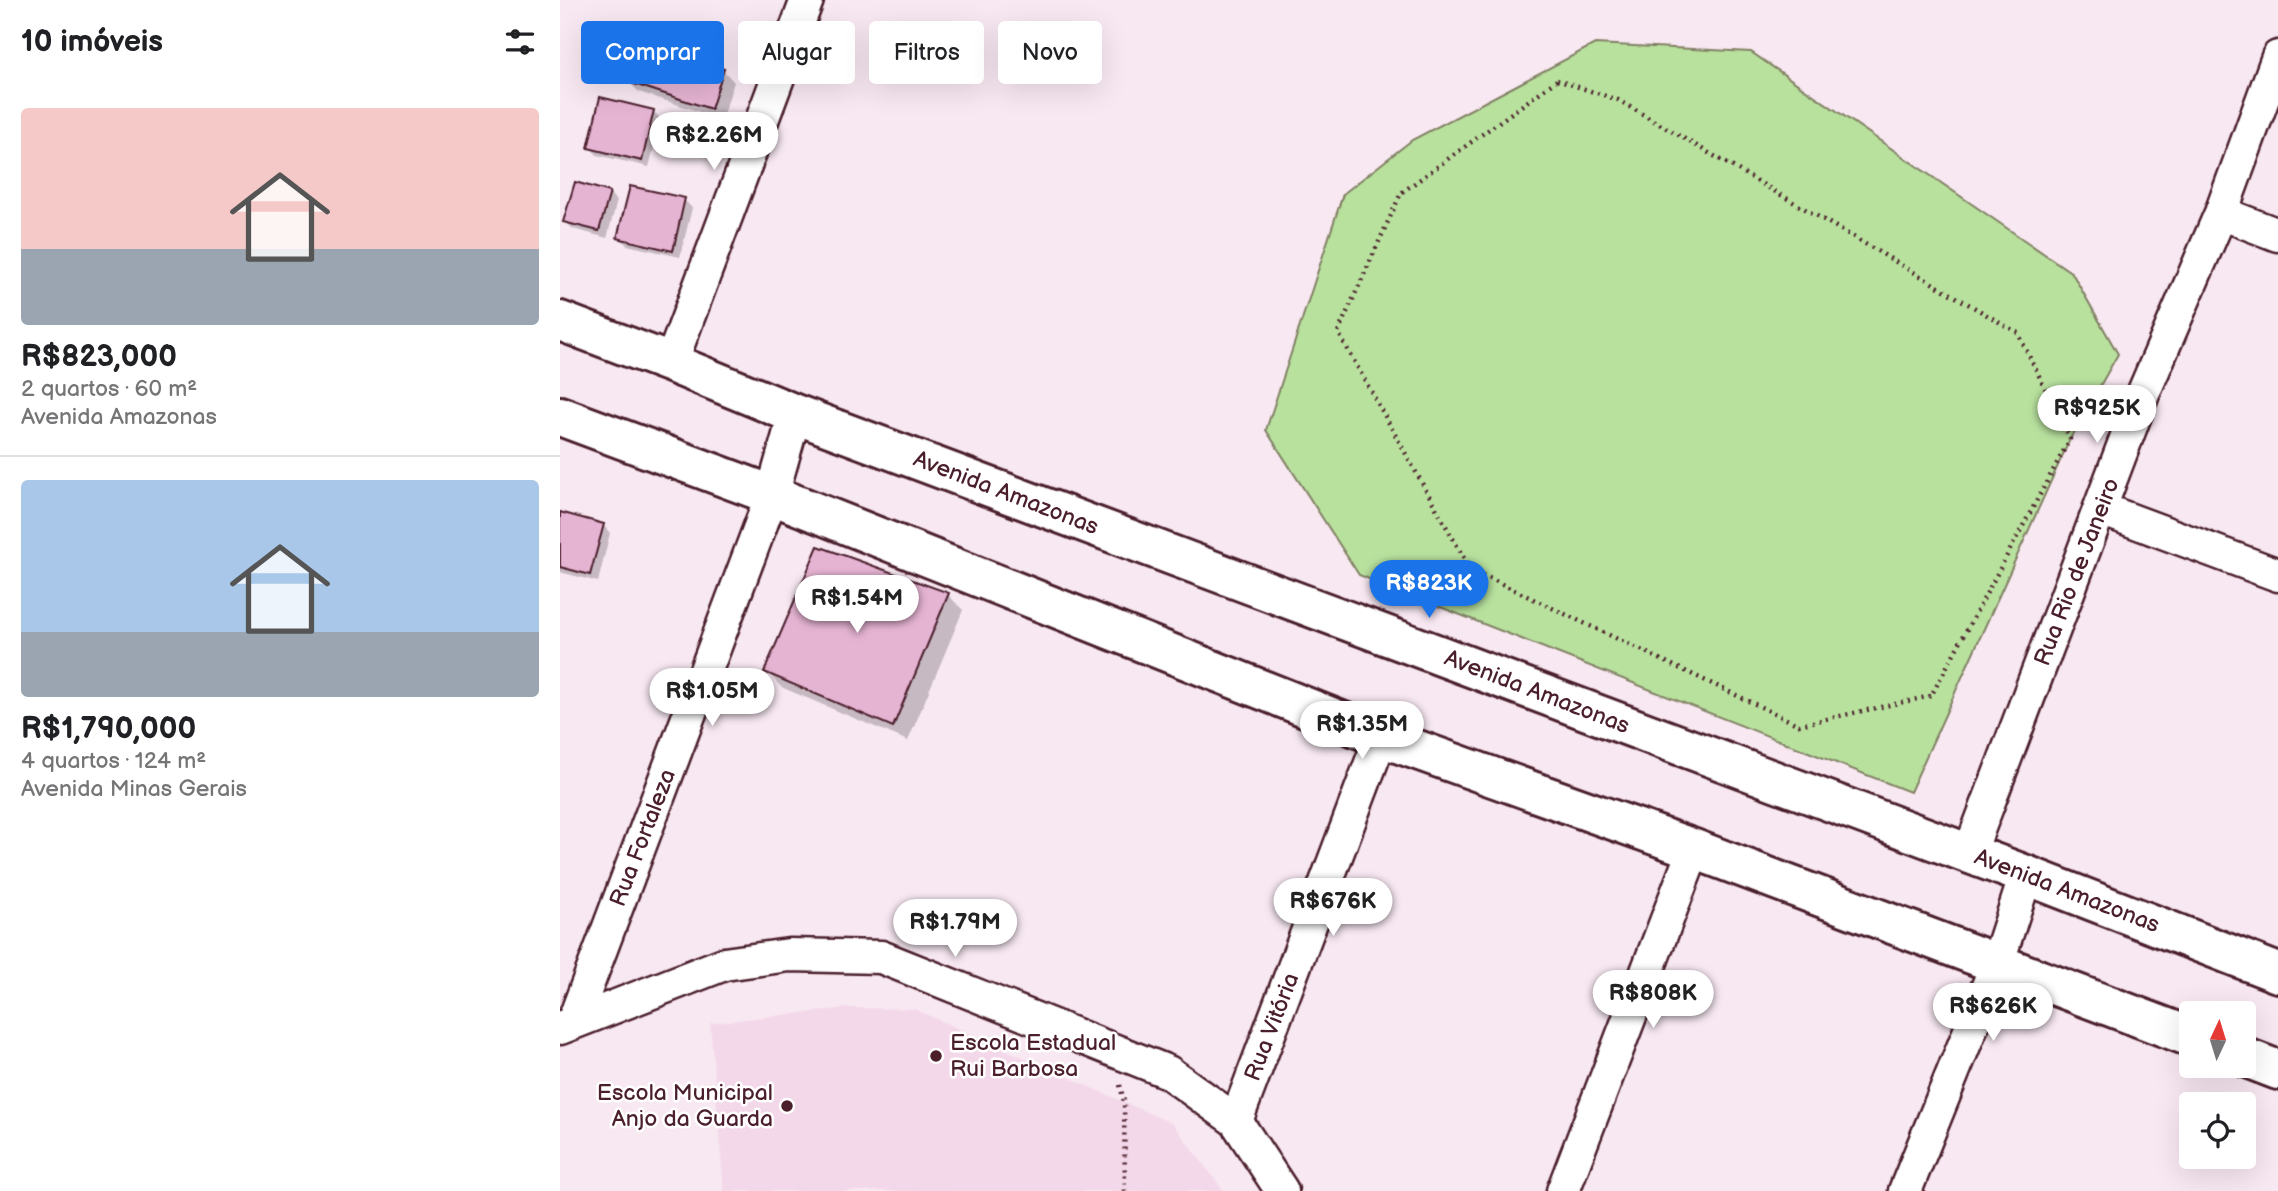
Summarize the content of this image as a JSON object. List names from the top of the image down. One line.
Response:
{"streets":{"street":["Avenida Amazonas","Rua Rio de Janeiro","Rua Fortaleza","Rua Vitória"]},"crossings":[["Avenida Amazonas","Rua Rio de Janeiro"],["Avenida Amazonas","Rua Fortaleza"]],"places":["Escola Estadual Rui Barbosa","Escola Municipal Anjo da Guarda"],"north":"top","page":{"heading":"10 imóveis","chip":["Comprar","Alugar","Filtros","Novo"],"list":[{"name":"R$823,000","note":"2 quartos · 60 m² · Avenida Amazonas"},{"name":"R$1,790,000","note":"4 quartos · 124 m² · Avenida Minas Gerais"}],"price":["R$2.26M","R$925K","R$823K","R$1.54M","R$1.05M","R$1.35M","R$676K","R$1.79M","R$808K","R$626K"]}}
